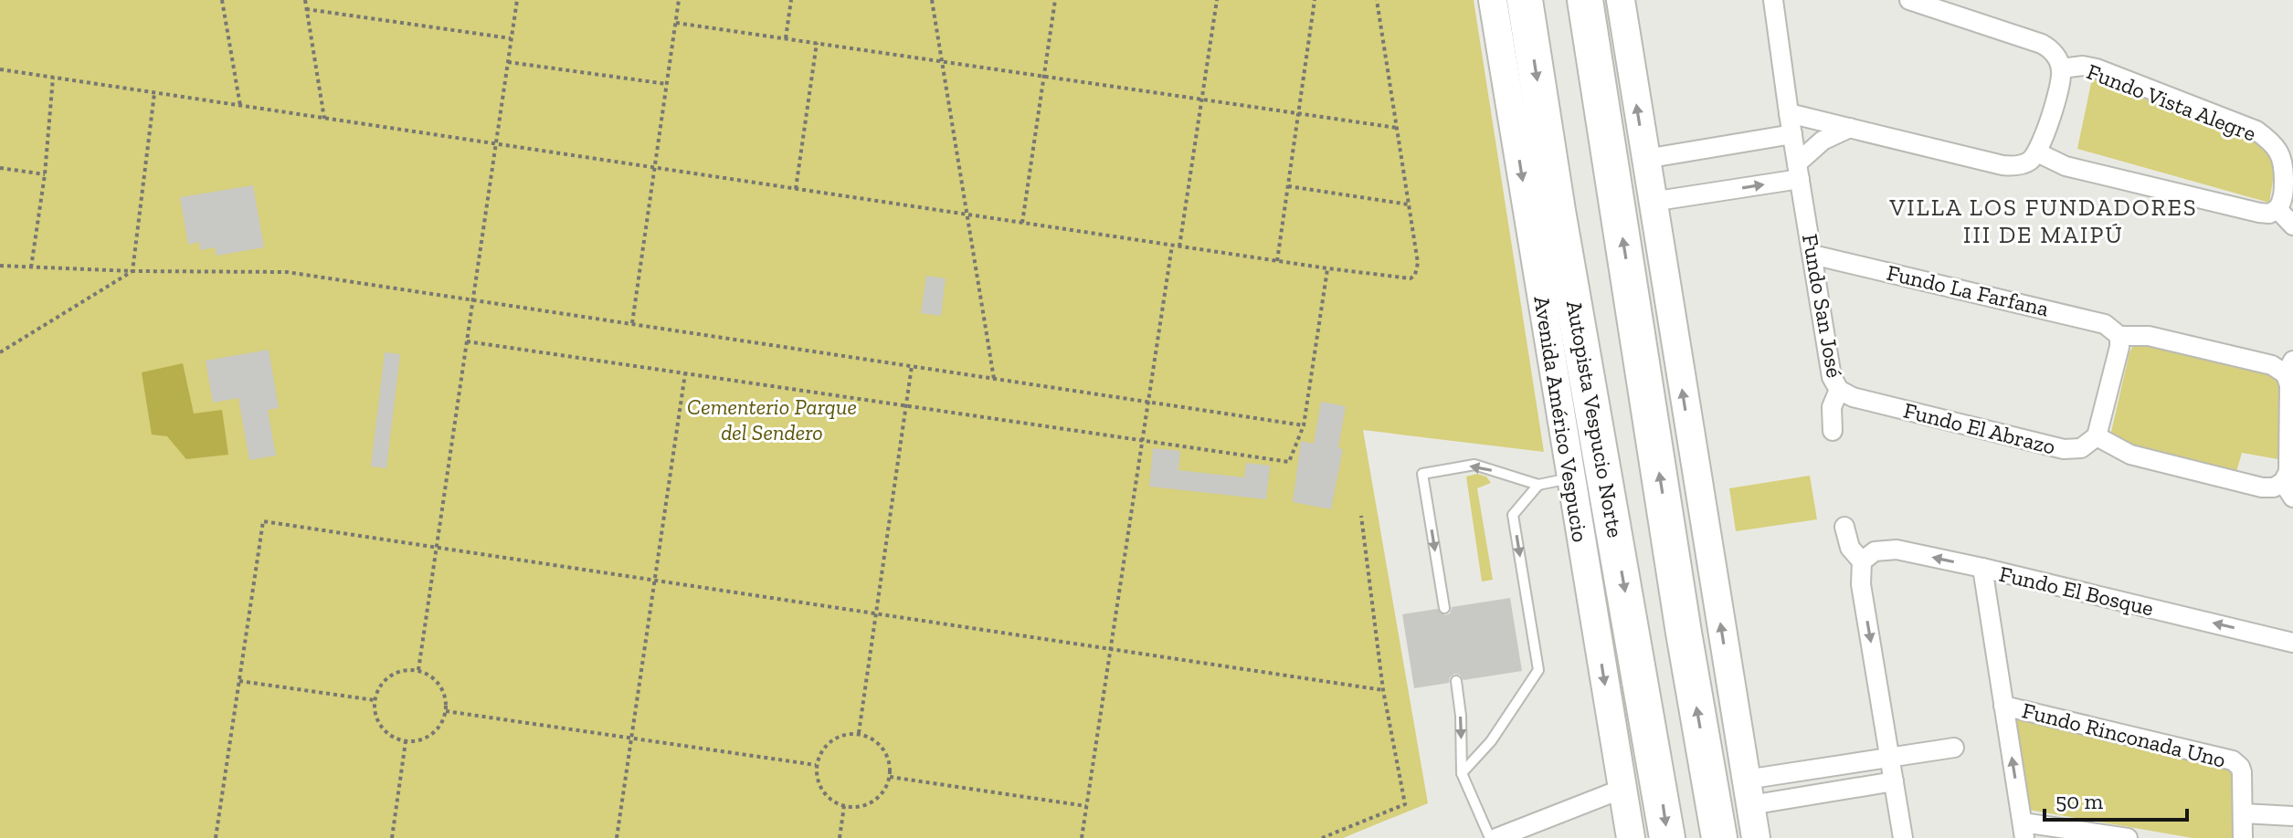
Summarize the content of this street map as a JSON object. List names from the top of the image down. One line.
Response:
{"streets":{"highway":["Autopista Vespucio Norte"],"main road":["Avenida Américo Vespucio"],"street":["Fundo Vista Alegre","Fundo La Farfana","Fundo San José","Fundo El Abrazo","Fundo El Bosque","Fundo Rinconada Uno"]},"crossings":[["Fundo La Farfana","Fundo San José"],["Fundo San José","Fundo El Abrazo"]],"districts":["VILLA LOS FUNDADORES III DE MAIPÚ"],"parks":["Cementerio Parque del Sendero"],"scale_bar":"50 m"}
